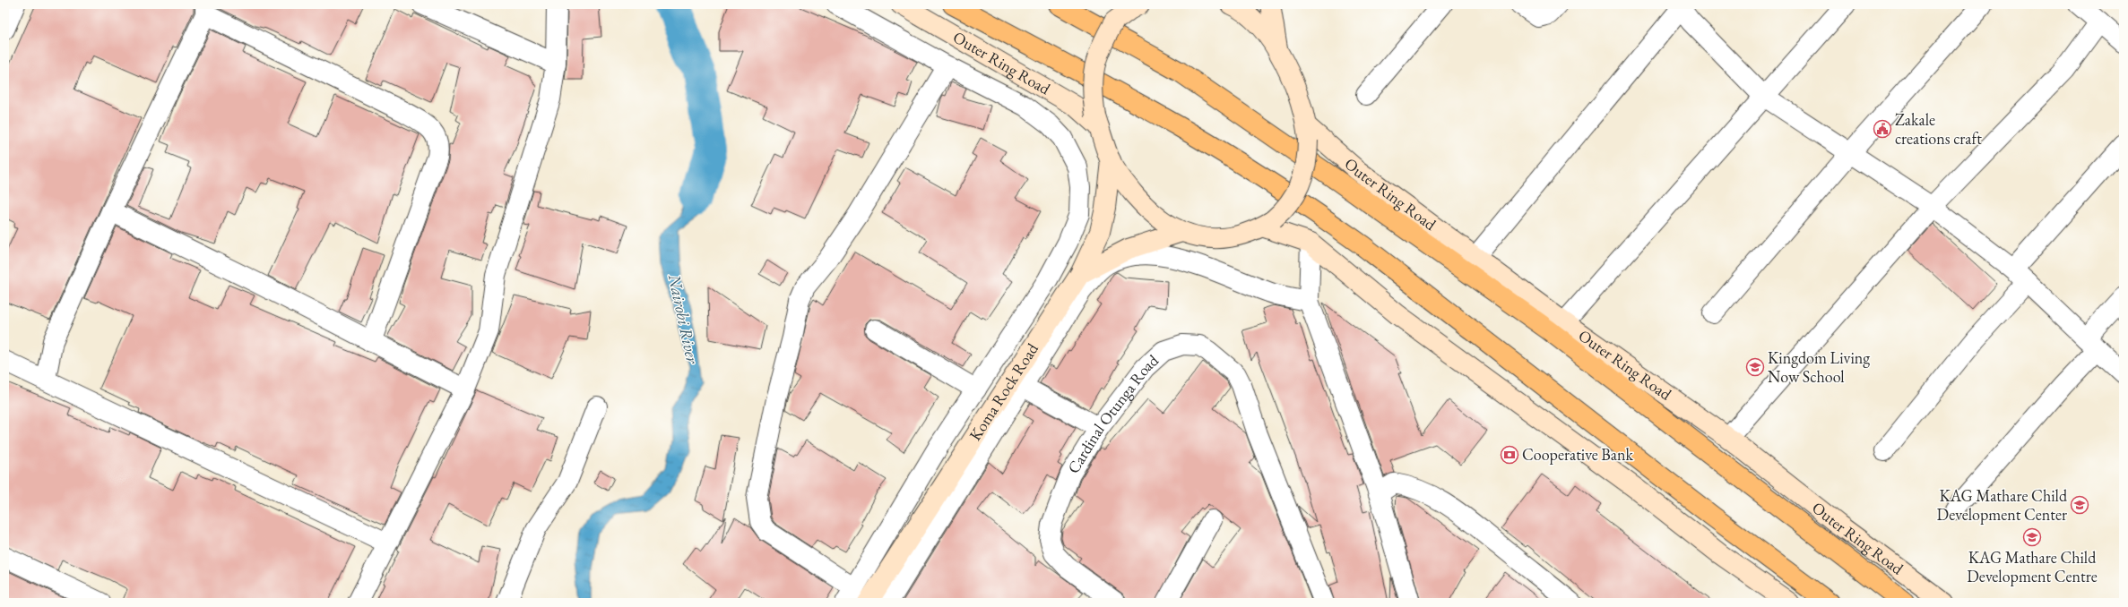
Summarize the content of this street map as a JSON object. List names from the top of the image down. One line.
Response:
{"streets":{"main road":["Outer Ring Road","Koma Rock Road"],"street":["Cardinal Otunga Road"]},"crossings":[["Outer Ring Road","Koma Rock Road"]],"water":["Nairobi River"],"places":{"public building":["Zakale creations craft"],"school or university":["Kingdom Living Now School","KAG Mathare Child Development Center","KAG Mathare Child Development Centre"],"bank":["Cooperative Bank"]}}
